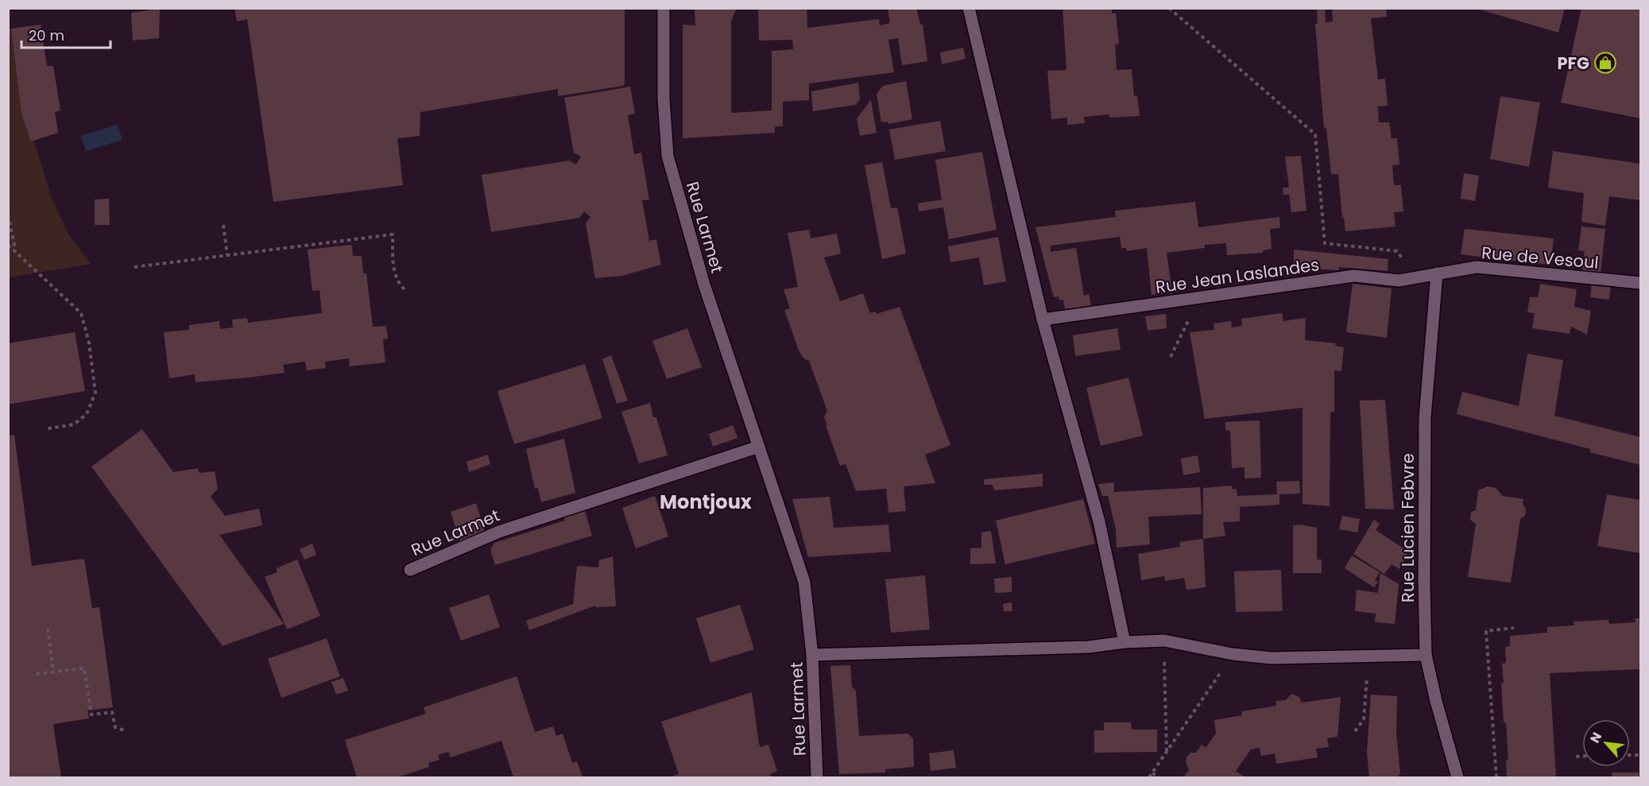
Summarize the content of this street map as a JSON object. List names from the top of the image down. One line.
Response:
{"streets":{"street":["Rue Larmet","Rue de Vesoul","Rue Jean Laslandes","Rue Lucien Febvre"]},"crossings":[["Rue de Vesoul","Rue Jean Laslandes"],["Rue de Vesoul","Rue Lucien Febvre"],["Rue Jean Laslandes","Rue Lucien Febvre"]],"districts":["Montjoux"],"places":{"shop":["PFG"]},"scale_bar":"20 m","north":"top left"}
